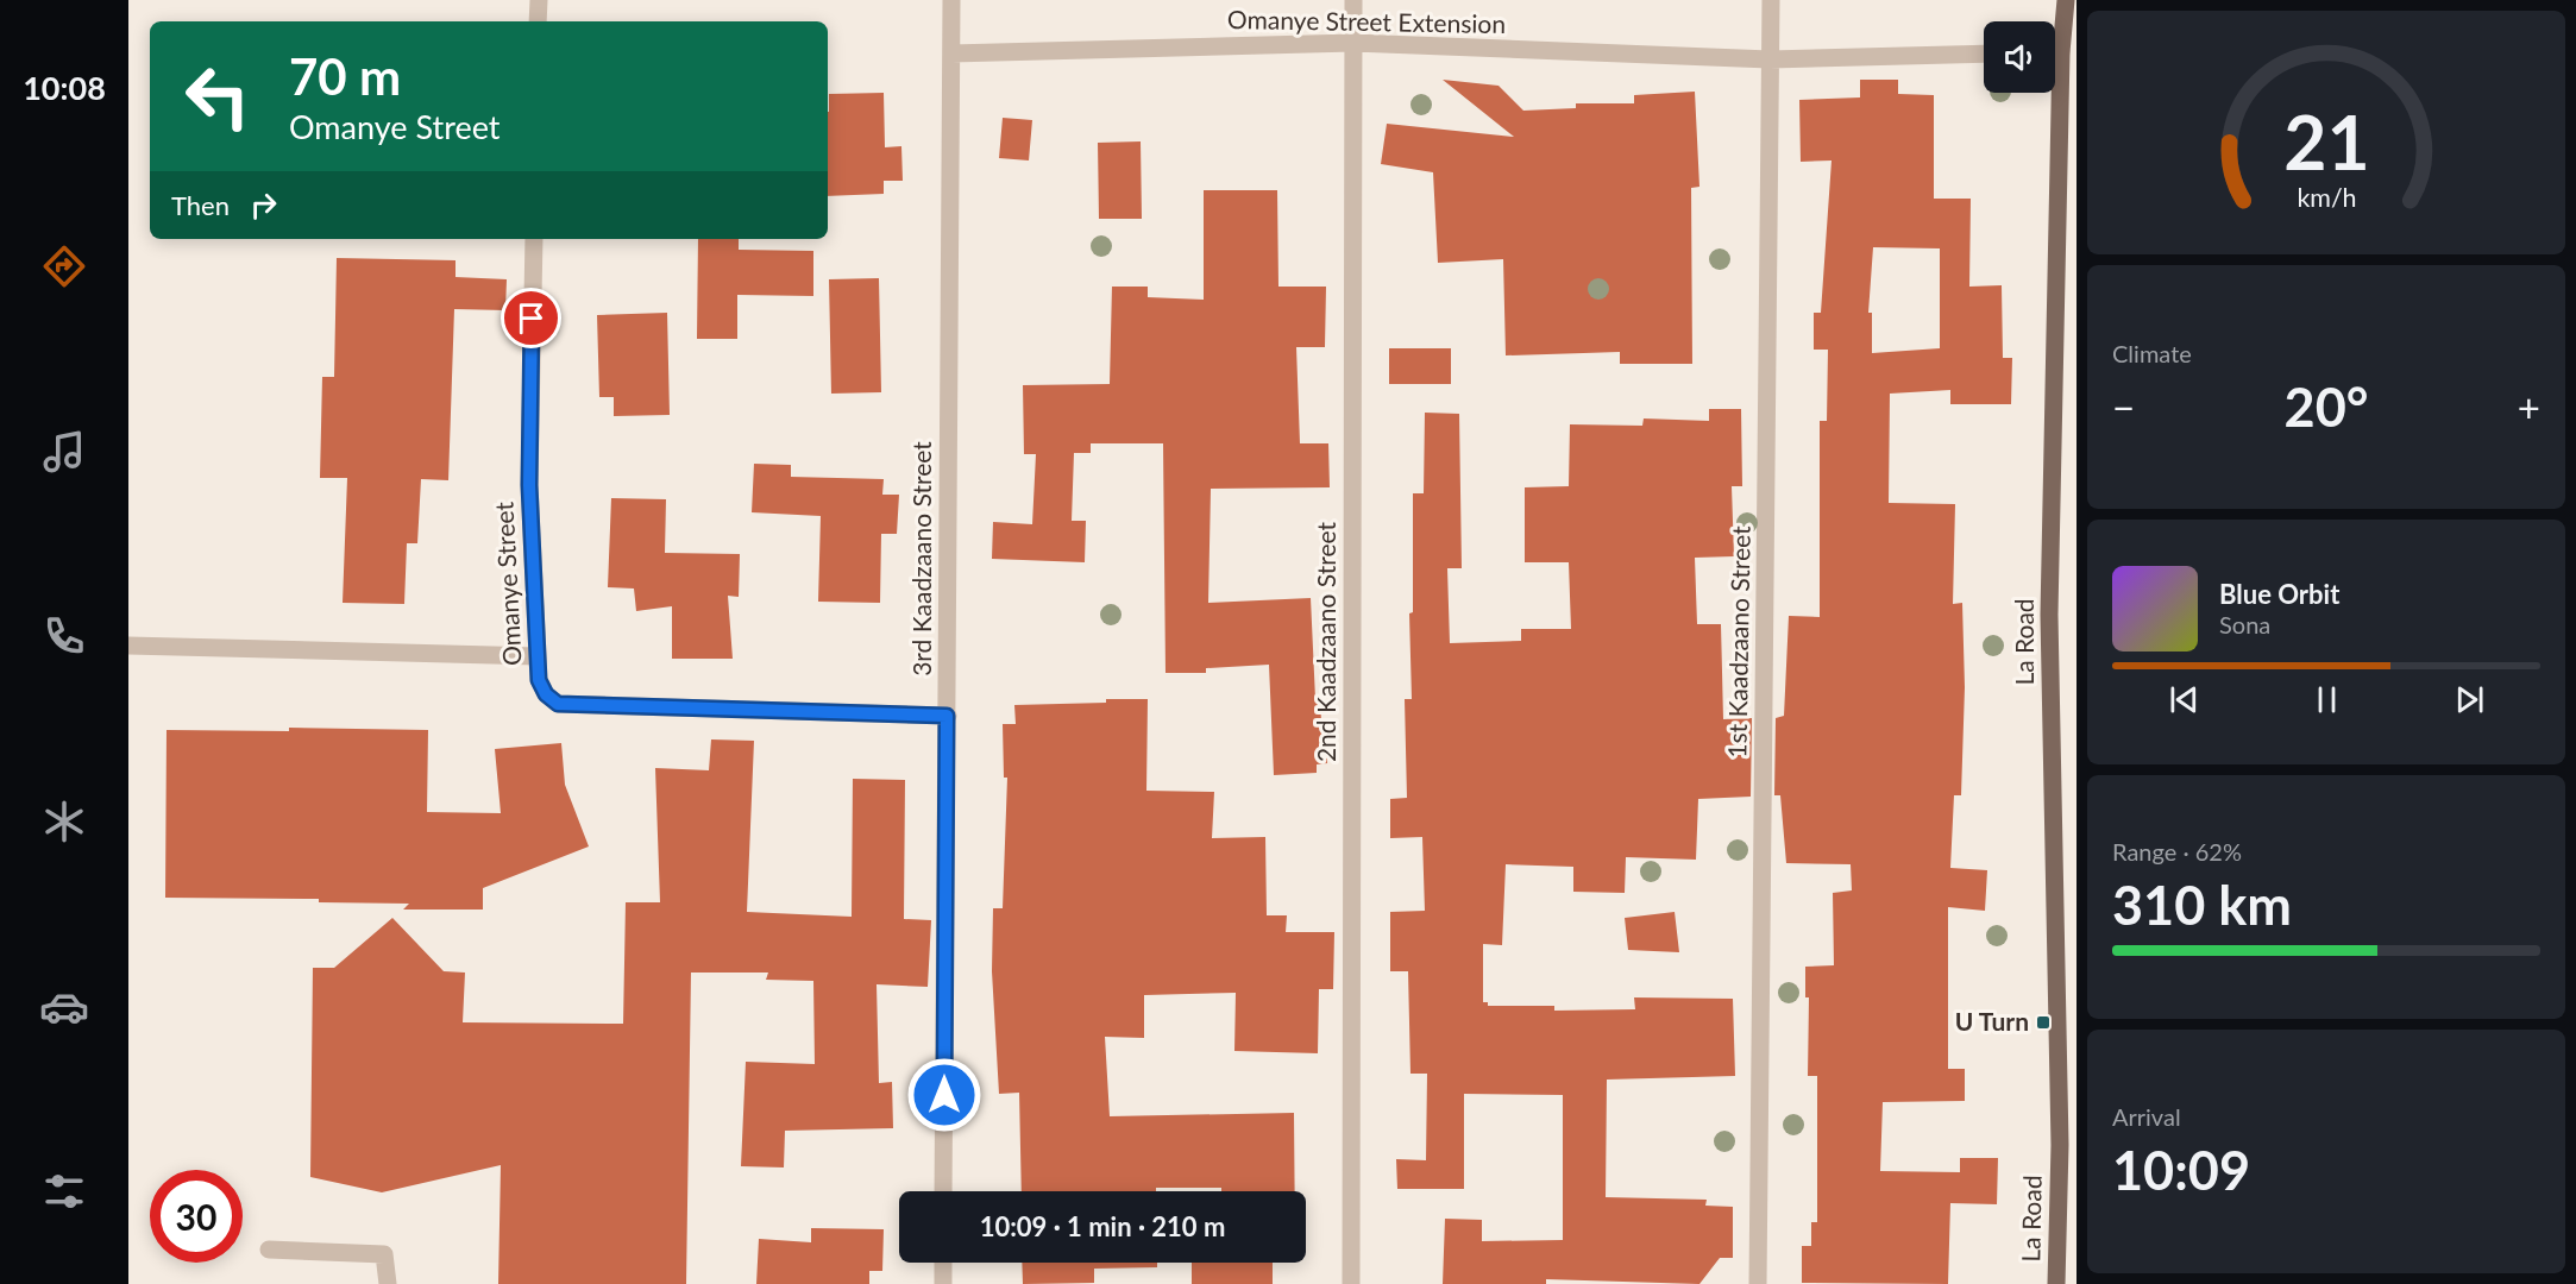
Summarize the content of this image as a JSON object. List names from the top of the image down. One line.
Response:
{"streets":{"main road":["La Road"],"street":["Omanye Street Extension","3rd Kaadzaano Street","Omanye Street","2nd Kaadzaano Street","1st Kaadzaano Street"]},"crossings":[["Omanye Street Extension","3rd Kaadzaano Street"],["Omanye Street Extension","2nd Kaadzaano Street"],["Omanye Street Extension","1st Kaadzaano Street"],["3rd Kaadzaano Street","Omanye Street"]],"places":{"transit":["U Turn"]},"page":{"tabs":"10:08","turn":["70 m","Omanye Street"],"then":"Then","tile":["Climate",["Range · 62%","310 km"],["Arrival","10:09"]],"heat":["−","20°","+"],"song":["Blue Orbit","Sona"],"limit":"30","trip":"10:09 · 1 min · 210 m","gauge":["21","km/h"]}}
